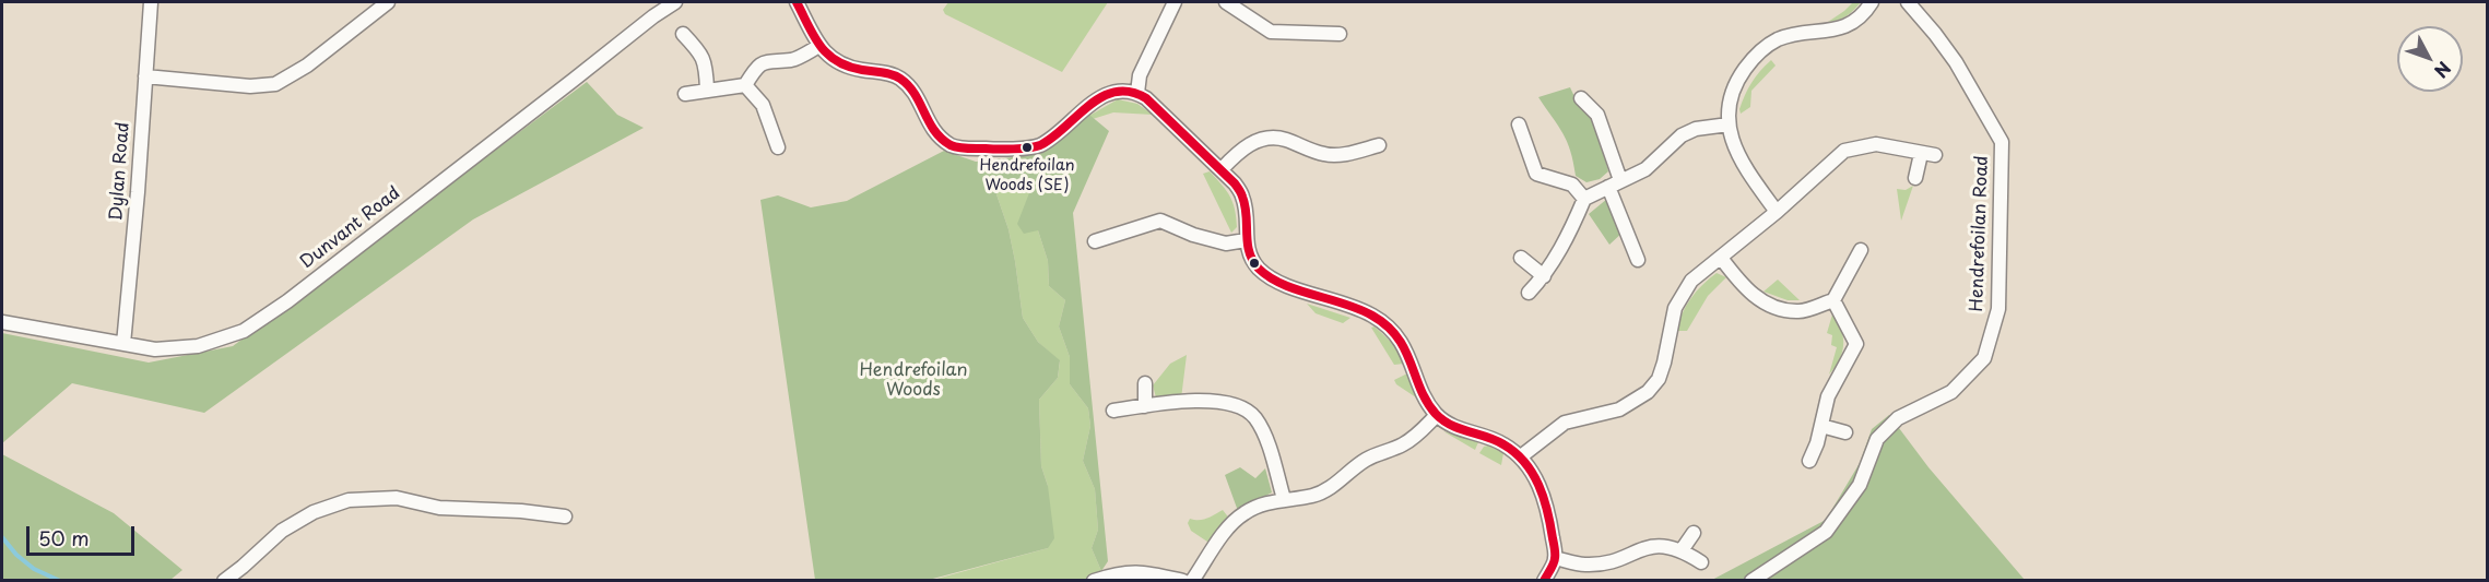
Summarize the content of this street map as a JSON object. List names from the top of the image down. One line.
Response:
{"streets":{"street":["Dylan Road","Dunvant Road","Hendrefoilan Road"]},"crossings":[["Dylan Road","Dunvant Road"]],"parks":["Hendrefoilan Woods"],"places":["Hendrefoilan Woods (SE)"],"scale_bar":"50 m","north":"bottom right"}
